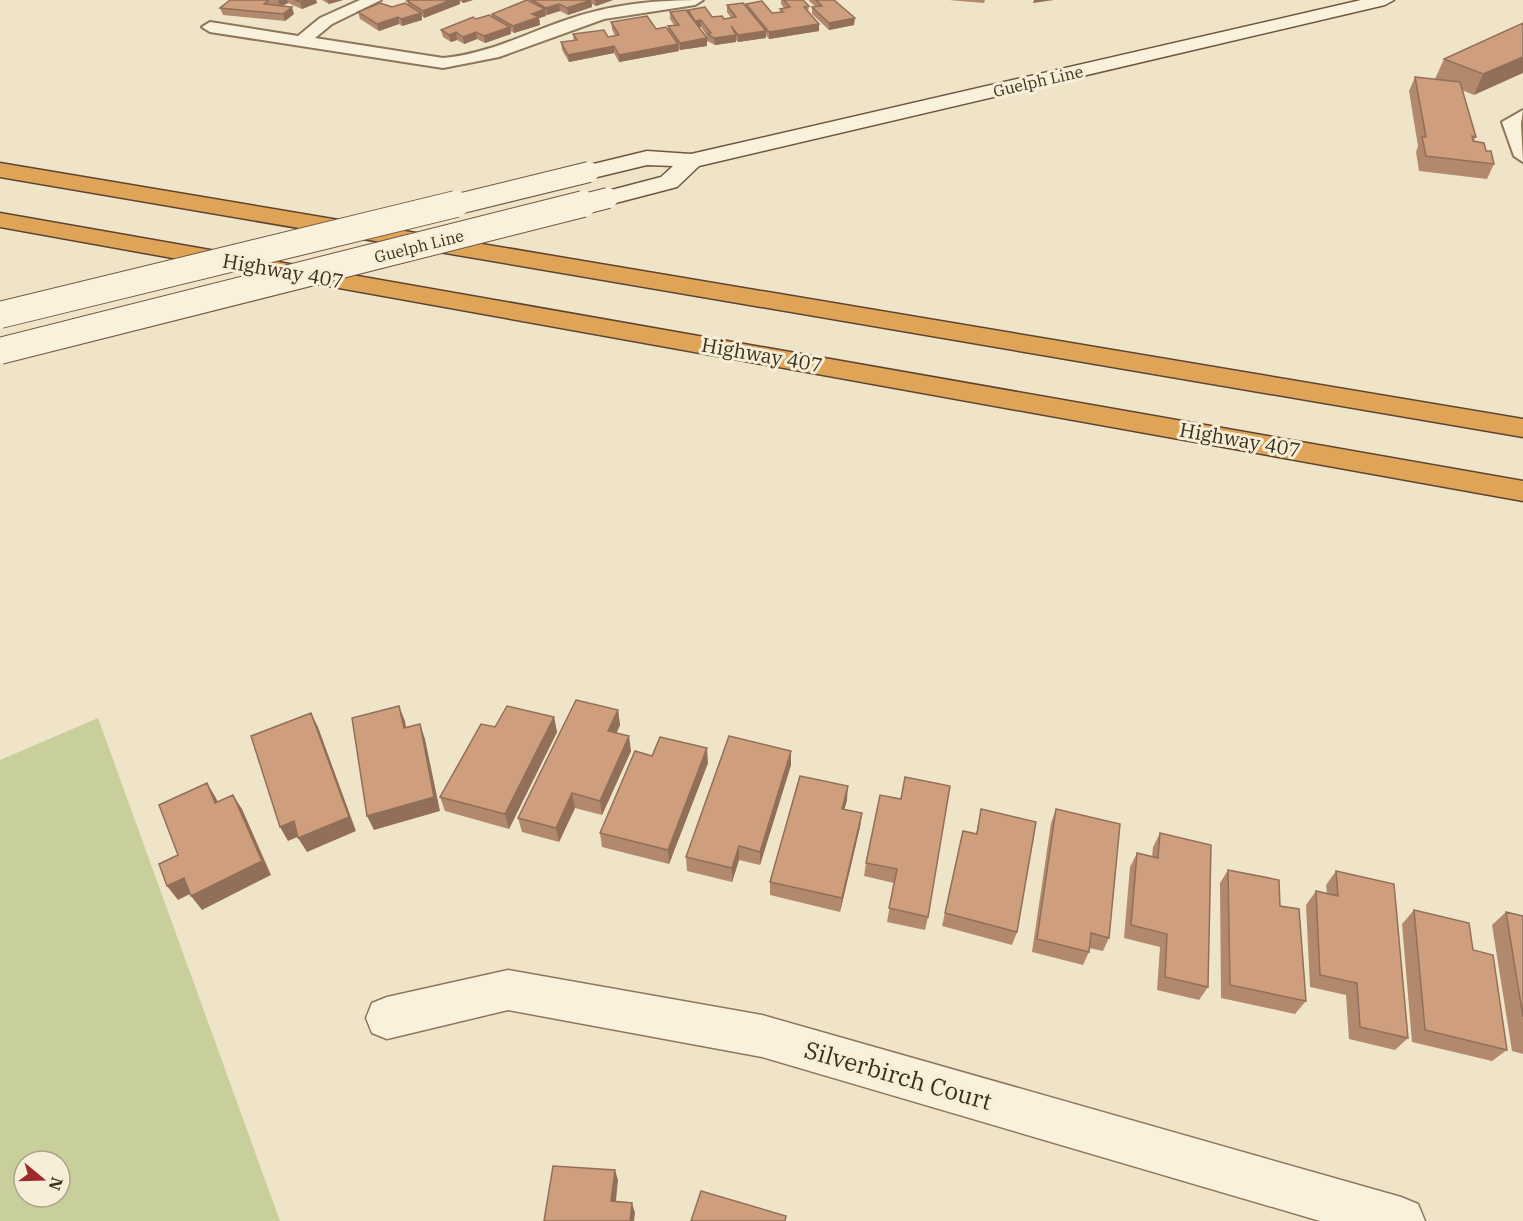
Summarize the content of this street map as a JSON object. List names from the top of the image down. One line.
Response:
{"streets":{"highway":["Highway 407"],"main road":["Guelph Line","Silverbirch Court"]},"north":"right"}
